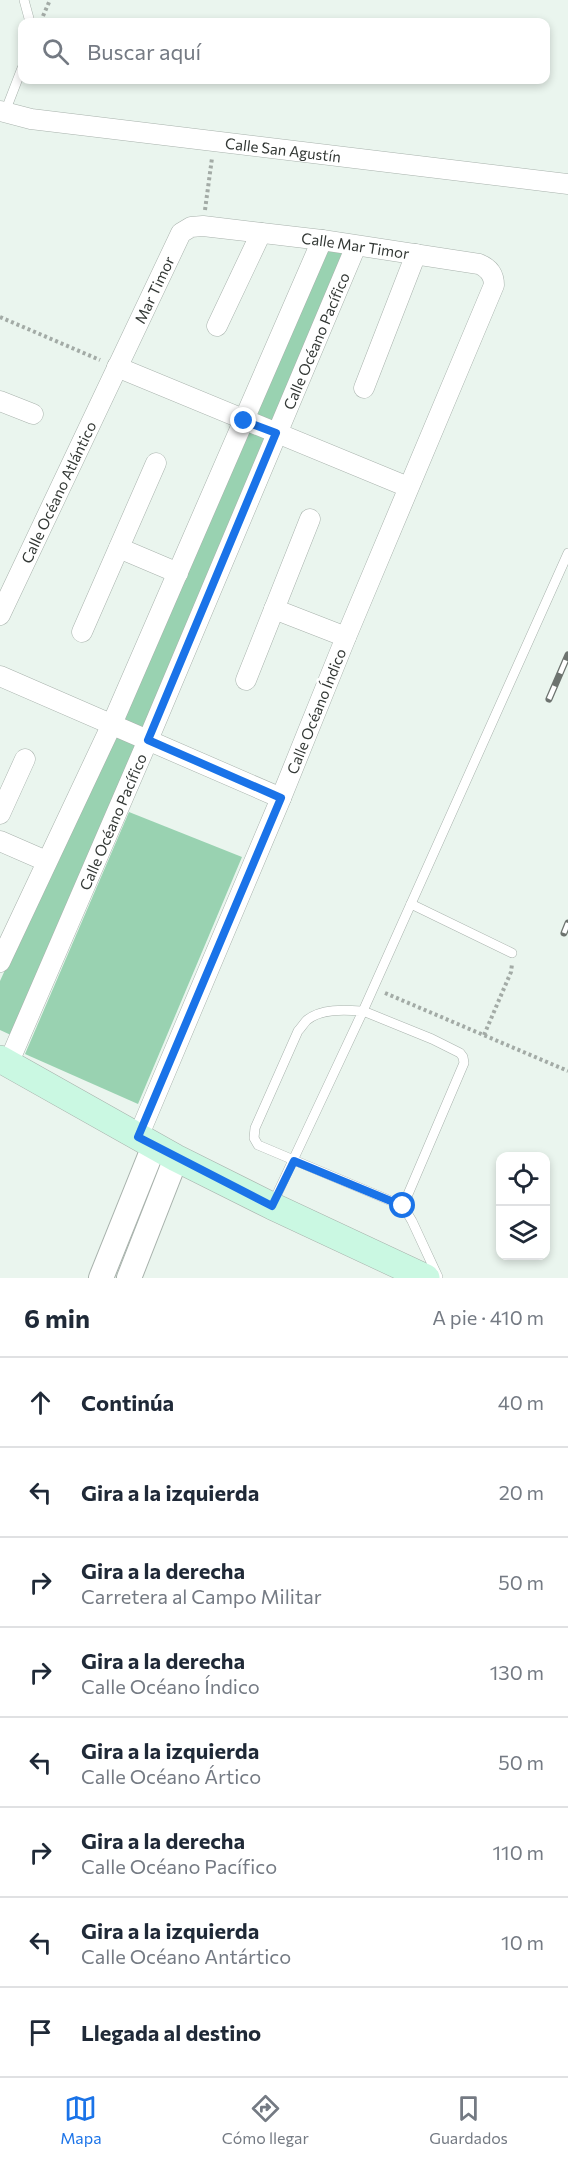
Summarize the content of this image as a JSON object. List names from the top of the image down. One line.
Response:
{"streets":{"street":["Calle San Agustín","Calle Mar Timor","Mar Timor","Calle Océano Pacífico","Calle Océano Atlántico","Calle Océano Índico"]},"crossings":[["Calle Mar Timor","Mar Timor"],["Calle Mar Timor","Calle Océano Pacífico"],["Calle Mar Timor","Calle Océano Índico"],["Mar Timor","Calle Océano Atlántico"]],"page":{"search":"Buscar aquí","heading":["6 min","A pie · 410 m"],"list":[["Continúa","40 m"],["Gira a la izquierda","20 m"],["Gira a la derecha","Carretera al Campo Militar","50 m"],["Gira a la derecha","Calle Océano Índico","130 m"],["Gira a la izquierda","Calle Océano Ártico","50 m"],["Gira a la derecha","Calle Océano Pacífico","110 m"],["Gira a la izquierda","Calle Océano Antártico","10 m"],"Llegada al destino"],"nav":["Mapa","Cómo llegar","Guardados"]}}
